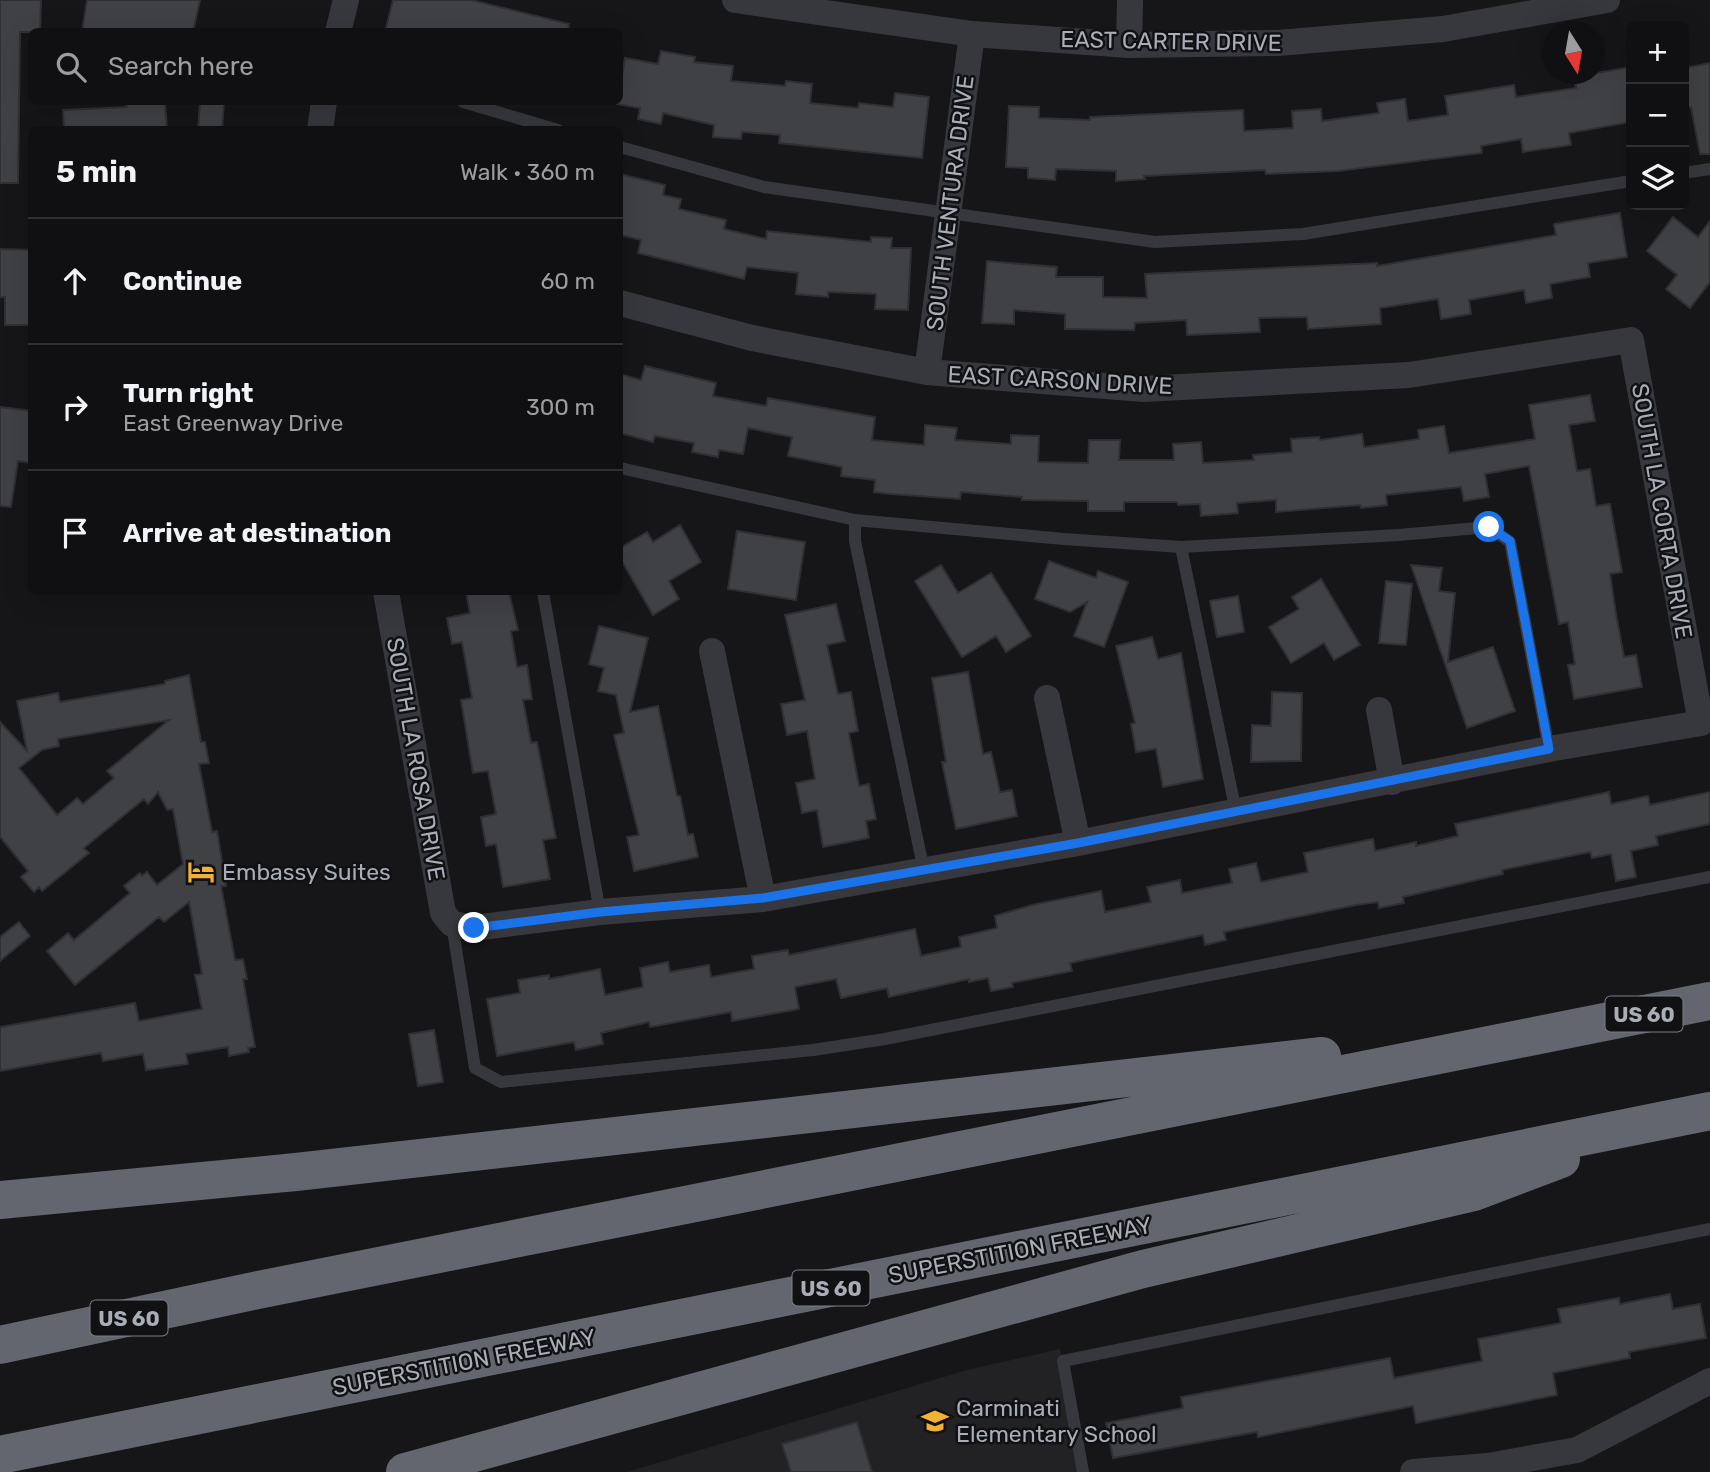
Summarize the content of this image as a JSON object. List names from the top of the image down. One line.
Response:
{"streets":{"highway":["US 60","SUPERSTITION FREEWAY"],"street":["EAST CARTER DRIVE","SOUTH VENTURA DRIVE","EAST CARSON DRIVE","SOUTH LA CORTA DRIVE","SOUTH LA ROSA DRIVE"]},"crossings":[["EAST CARTER DRIVE","SOUTH VENTURA DRIVE"],["SOUTH VENTURA DRIVE","EAST CARSON DRIVE"],["EAST CARSON DRIVE","SOUTH LA CORTA DRIVE"]],"places":{"hotel":["Embassy Suites"],"school or university":["Carminati Elementary School"]},"north":"bottom","page":{"map_buttons":["+","−"],"search":"Search here","heading":["5 min","Walk · 360 m"],"list":[["Continue","60 m"],["Turn right","East Greenway Drive","300 m"],"Arrive at destination"]}}
